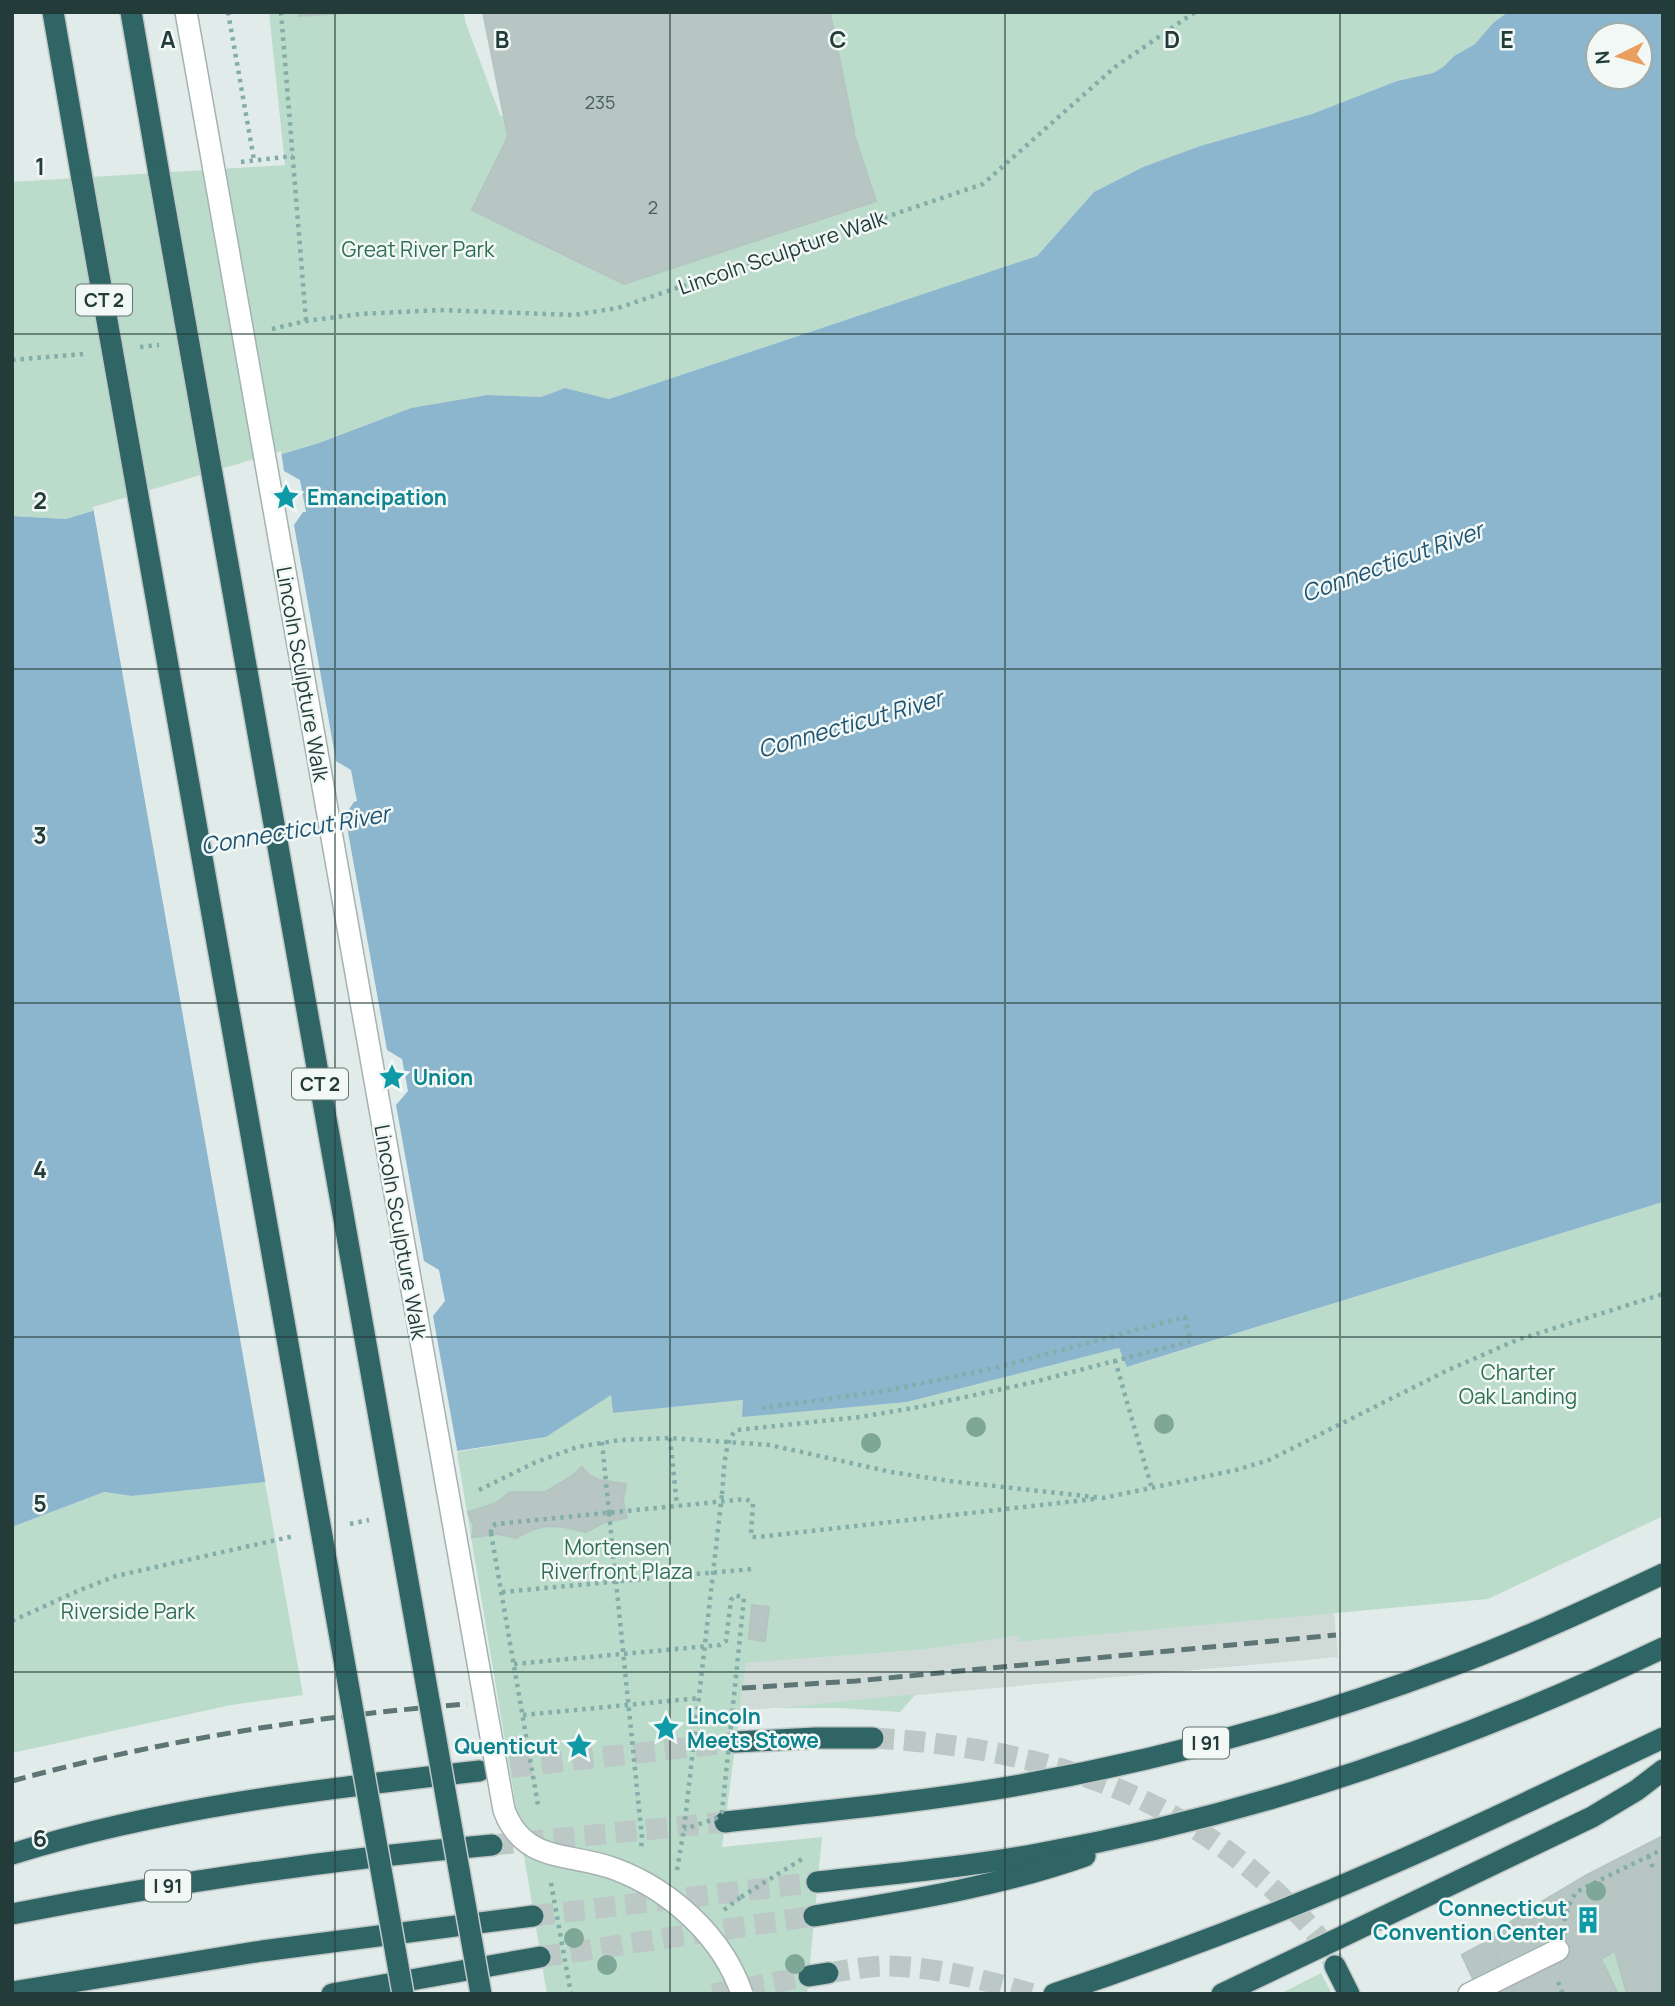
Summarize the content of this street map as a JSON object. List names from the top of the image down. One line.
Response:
{"streets":{"highway":["CT 2","I 91"],"street":["Lincoln Sculpture Walk"]},"water":["Connecticut River"],"parks":["Great River Park","Charter Oak Landing","Mortensen Riverfront Plaza","Riverside Park"],"places":{"place":["Emancipation","Union","Lincoln Meets Stowe","Quenticut"],"building":["Connecticut Convention Center"]},"house_numbers":["235","2"],"north":"left","grid":{"columns":["A","B","C","D","E"],"rows":["1","2","3","4","5","6"]}}
